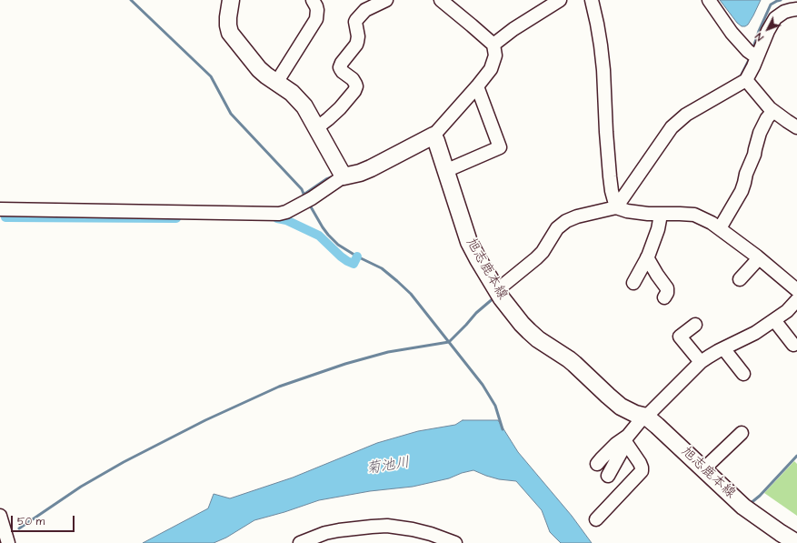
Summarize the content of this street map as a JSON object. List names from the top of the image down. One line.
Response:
{"streets":{"main road":["旭志鹿本線"]},"water":["菊池川"],"scale_bar":"50 m","north":"bottom left"}
